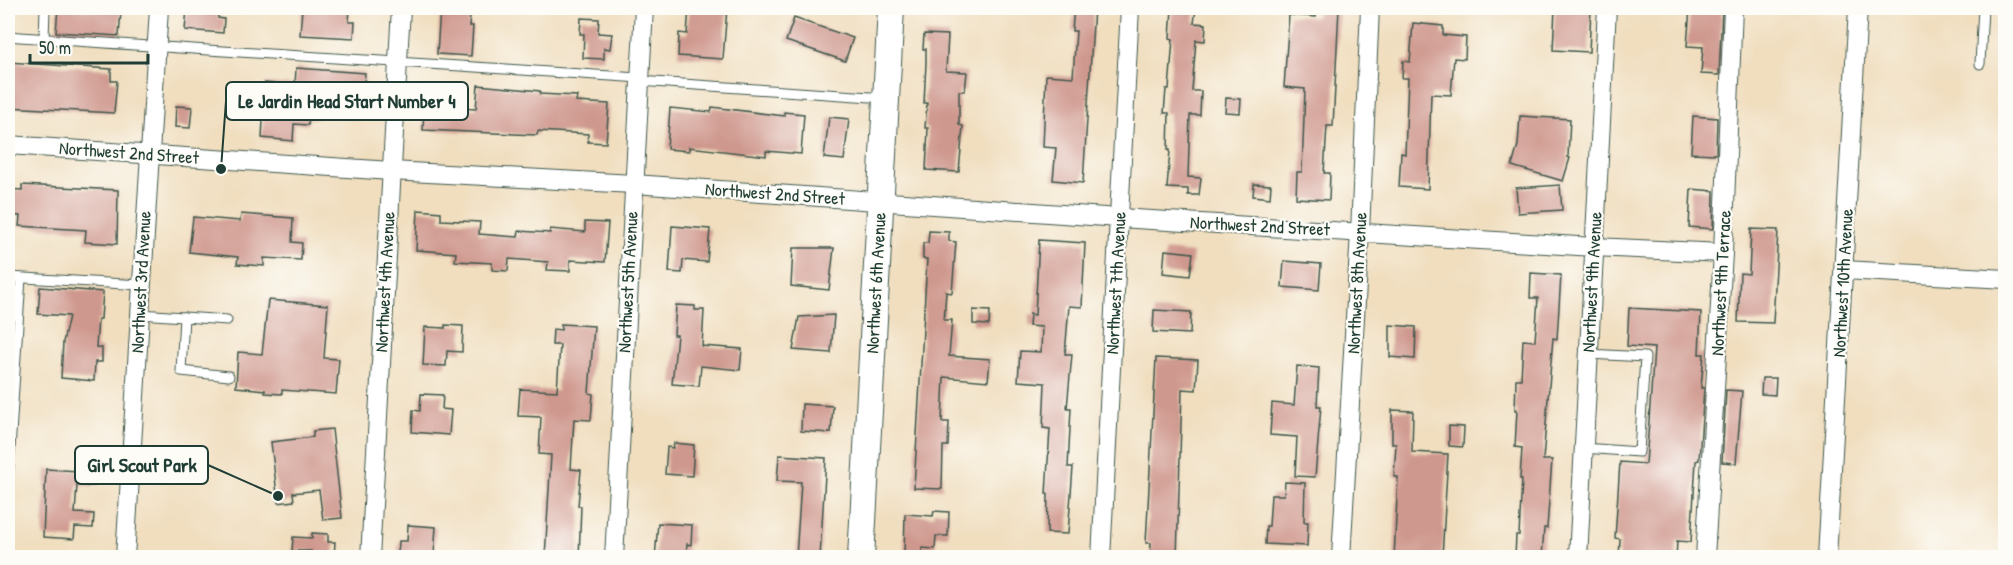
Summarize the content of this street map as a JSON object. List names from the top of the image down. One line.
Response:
{"streets":{"street":["Northwest 2nd Street","Northwest 3rd Avenue","Northwest 4th Avenue","Northwest 5th Avenue","Northwest 9th Avenue","Northwest 6th Avenue","Northwest 7th Avenue","Northwest 8th Avenue","Northwest 9th Terrace","Northwest 10th Avenue"]},"crossings":[["Northwest 2nd Street","Northwest 3rd Avenue"],["Northwest 2nd Street","Northwest 4th Avenue"],["Northwest 2nd Street","Northwest 5th Avenue"],["Northwest 2nd Street","Northwest 9th Avenue"],["Northwest 2nd Street","Northwest 6th Avenue"],["Northwest 2nd Street","Northwest 7th Avenue"],["Northwest 2nd Street","Northwest 8th Avenue"],["Northwest 2nd Street","Northwest 9th Terrace"]],"places":["Le Jardin Head Start Number 4","Girl Scout Park"],"scale_bar":"50 m"}
